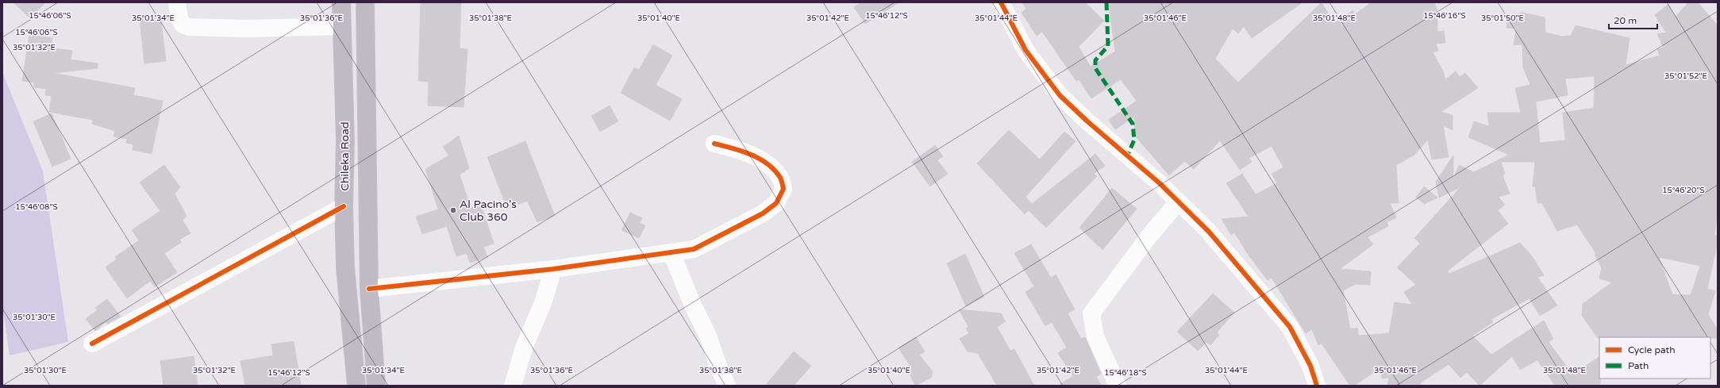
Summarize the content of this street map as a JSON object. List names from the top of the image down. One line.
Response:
{"streets":{"highway":["Chileka Road"]},"places":["Al Pacino's Club 360"],"legend":["Cycle path","Path"],"scale_bar":"20 m","coordinates":["15°46'06\"S","15°46'12\"S","15°46'16\"S","35°01'34\"E","35°01'36\"E","35°01'38\"E","35°01'40\"E","35°01'42\"E","35°01'44\"E","35°01'46\"E","35°01'48\"E","35°01'50\"E","35°01'32\"E","35°01'52\"E","15°46'20\"S","15°46'08\"S","35°01'30\"E","15°46'18\"S"]}
